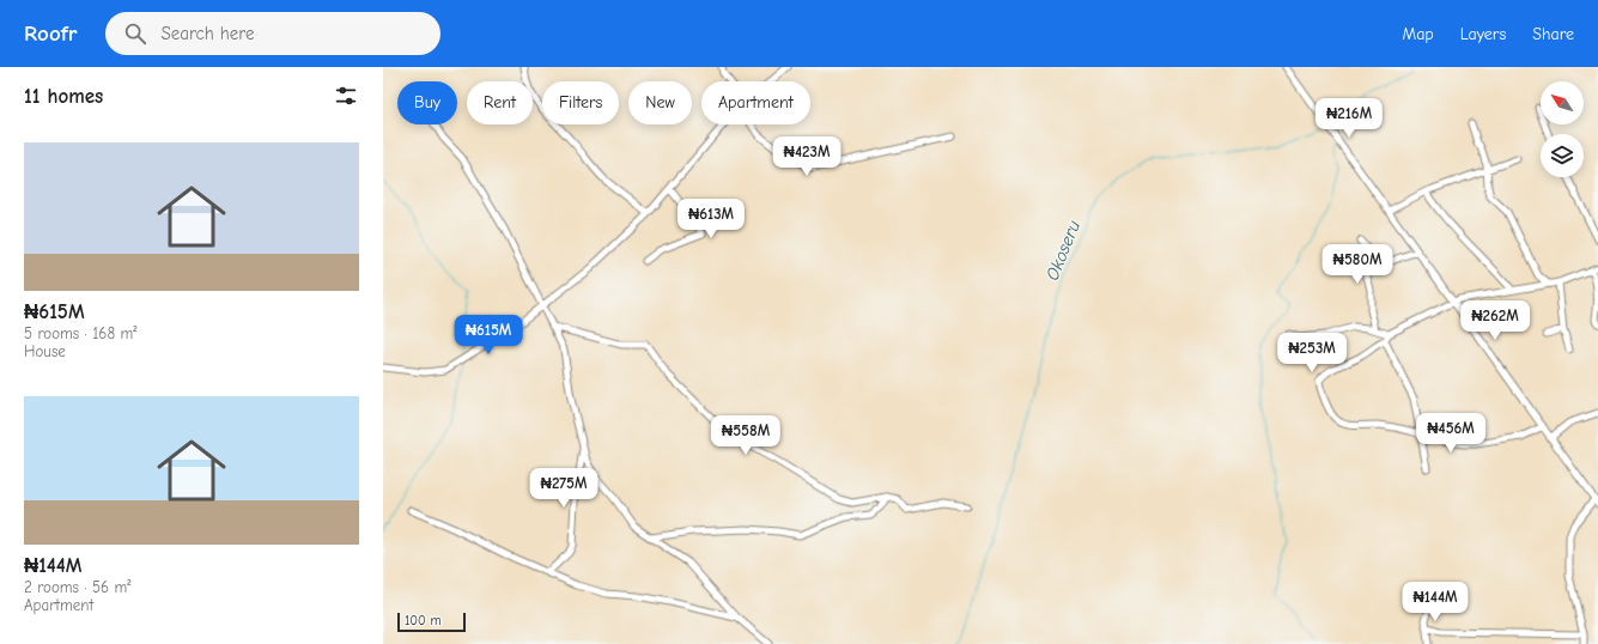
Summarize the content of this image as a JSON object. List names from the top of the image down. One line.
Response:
{"water":["Okoseru"],"scale_bar":"100 m","north":"top left","page":{"header":"Roofr","search":"Search here","nav":["Map","Layers","Share"],"heading":"11 homes","chip":["Buy","Rent","Filters","New","Apartment"],"price":["₦216M","₦423M","₦613M","₦580M","₦262M","₦615M","₦253M","₦456M","₦558M","₦275M","₦144M"],"list":[{"name":"₦615M","note":"5 rooms · 168 m² · House"},{"name":"₦144M","note":"2 rooms · 56 m² · Apartment"}],"scale":"100 m"}}
